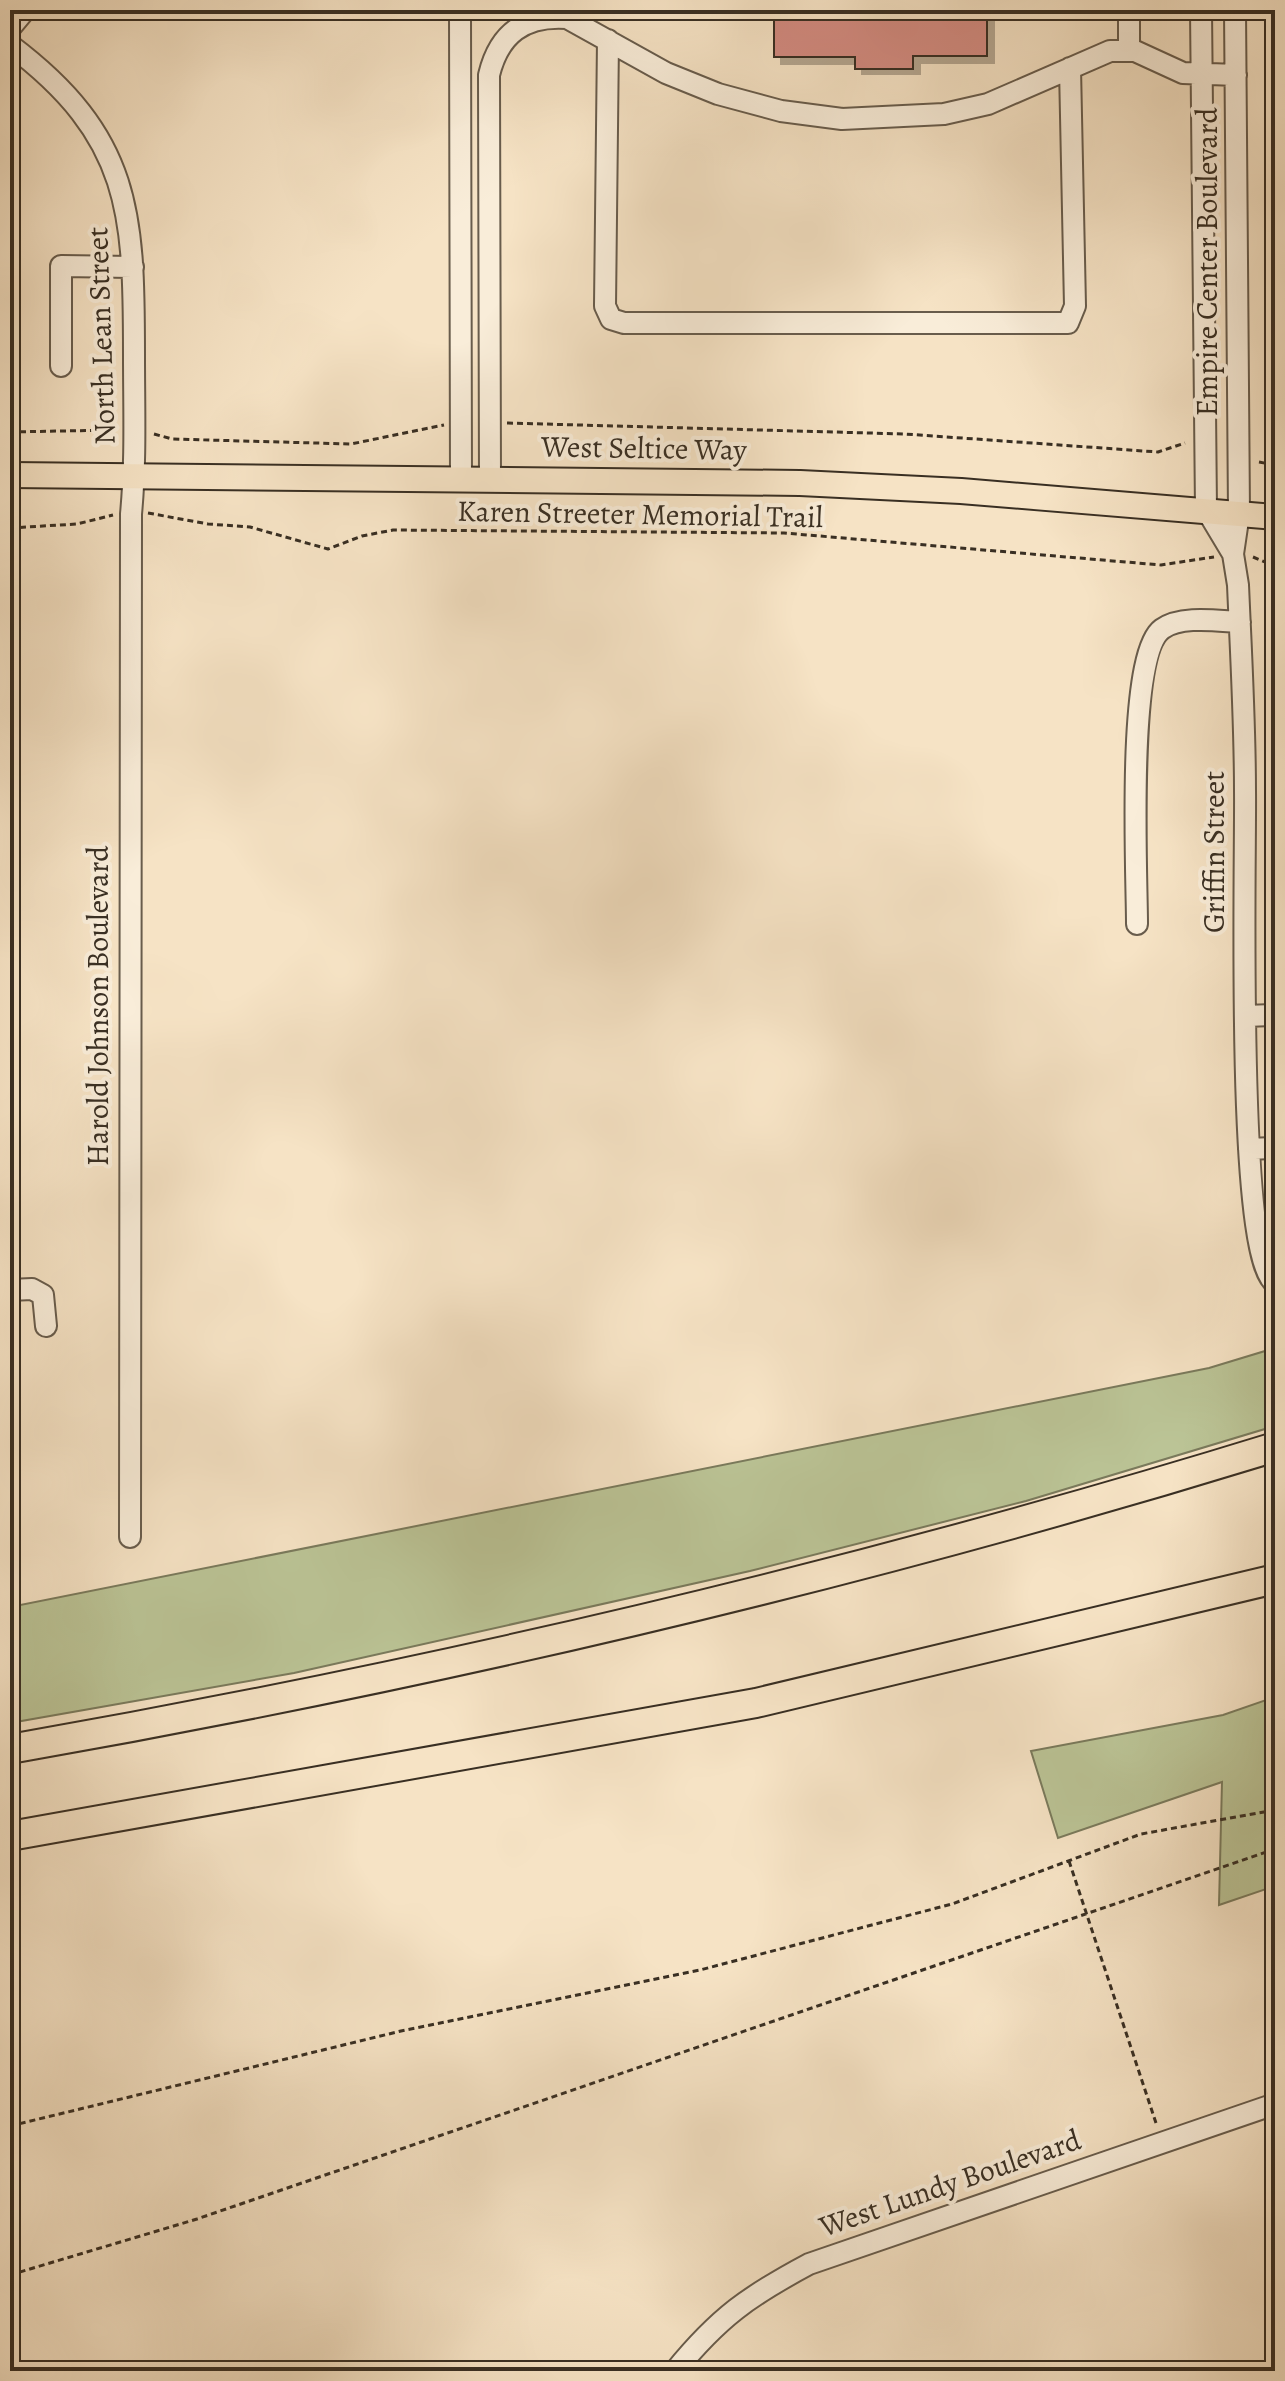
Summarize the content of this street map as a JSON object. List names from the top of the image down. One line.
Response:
{"streets":{"main road":["West Seltice Way"],"street":["Empire Center Boulevard","North Lean Street","Griffin Street","Harold Johnson Boulevard","West Lundy Boulevard"],"path":["Karen Streeter Memorial Trail"]},"crossings":[["Empire Center Boulevard","West Seltice Way"],["Empire Center Boulevard","Griffin Street"],["North Lean Street","West Seltice Way"],["North Lean Street","Harold Johnson Boulevard"],["West Seltice Way","Griffin Street"],["West Seltice Way","Harold Johnson Boulevard"],["Karen Streeter Memorial Trail","Griffin Street"],["Karen Streeter Memorial Trail","Harold Johnson Boulevard"]]}
